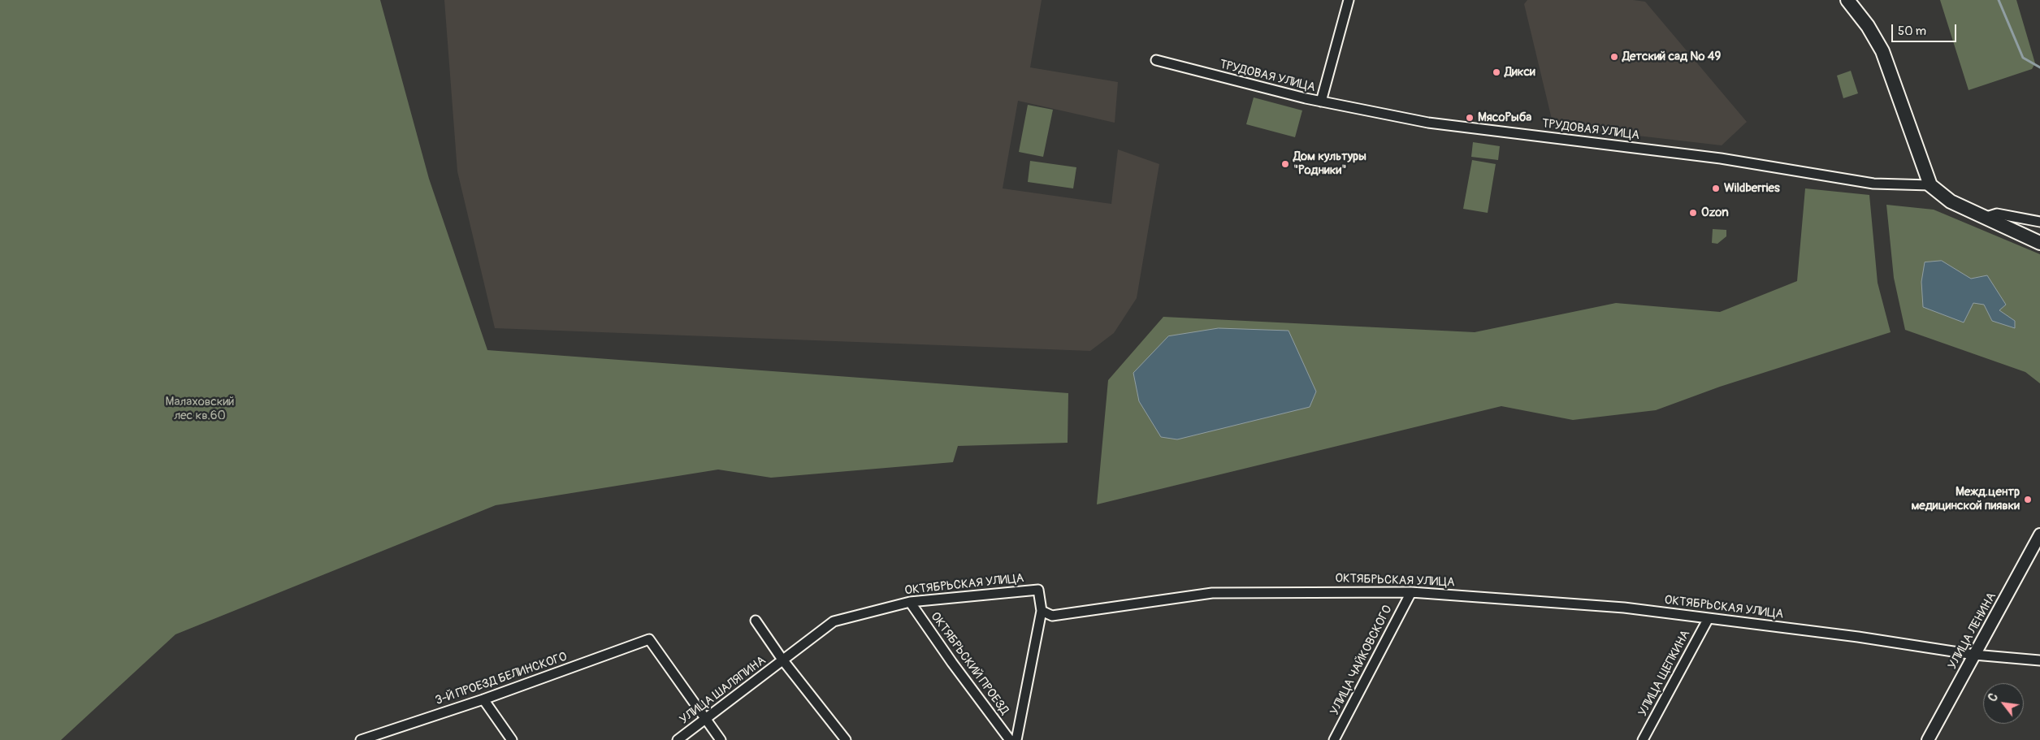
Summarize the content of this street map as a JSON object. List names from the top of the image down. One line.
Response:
{"streets":{"street":["ТРУДОВАЯ УЛИЦА","ОКТЯБРЬСКАЯ УЛИЦА","УЛИЦА ЛЕНИНА","УЛИЦА ЧАЙКОВСКОГО","ОКТЯБРЬСКИЙ ПРОЕЗД","УЛИЦА ЩЕПКИНА","3-Й ПРОЕЗД БЕЛИНСКОГО","УЛИЦА ШАЛЯПИНА"]},"crossings":[["ОКТЯБРЬСКАЯ УЛИЦА","УЛИЦА ЛЕНИНА"],["ОКТЯБРЬСКАЯ УЛИЦА","УЛИЦА ЧАЙКОВСКОГО"],["ОКТЯБРЬСКАЯ УЛИЦА","ОКТЯБРЬСКИЙ ПРОЕЗД"],["ОКТЯБРЬСКАЯ УЛИЦА","УЛИЦА ЩЕПКИНА"],["ОКТЯБРЬСКАЯ УЛИЦА","УЛИЦА ШАЛЯПИНА"],["3-Й ПРОЕЗД БЕЛИНСКОГО","УЛИЦА ШАЛЯПИНА"]],"parks":["Малаховский лес кв.60"],"places":["Детский сад № 49","Дикси","МясоРыба","Дом культуры \"Родники\"","Wildberries","Ozon","Межд.центр медицинской пиявки"],"scale_bar":"50 m","north":"top left"}
